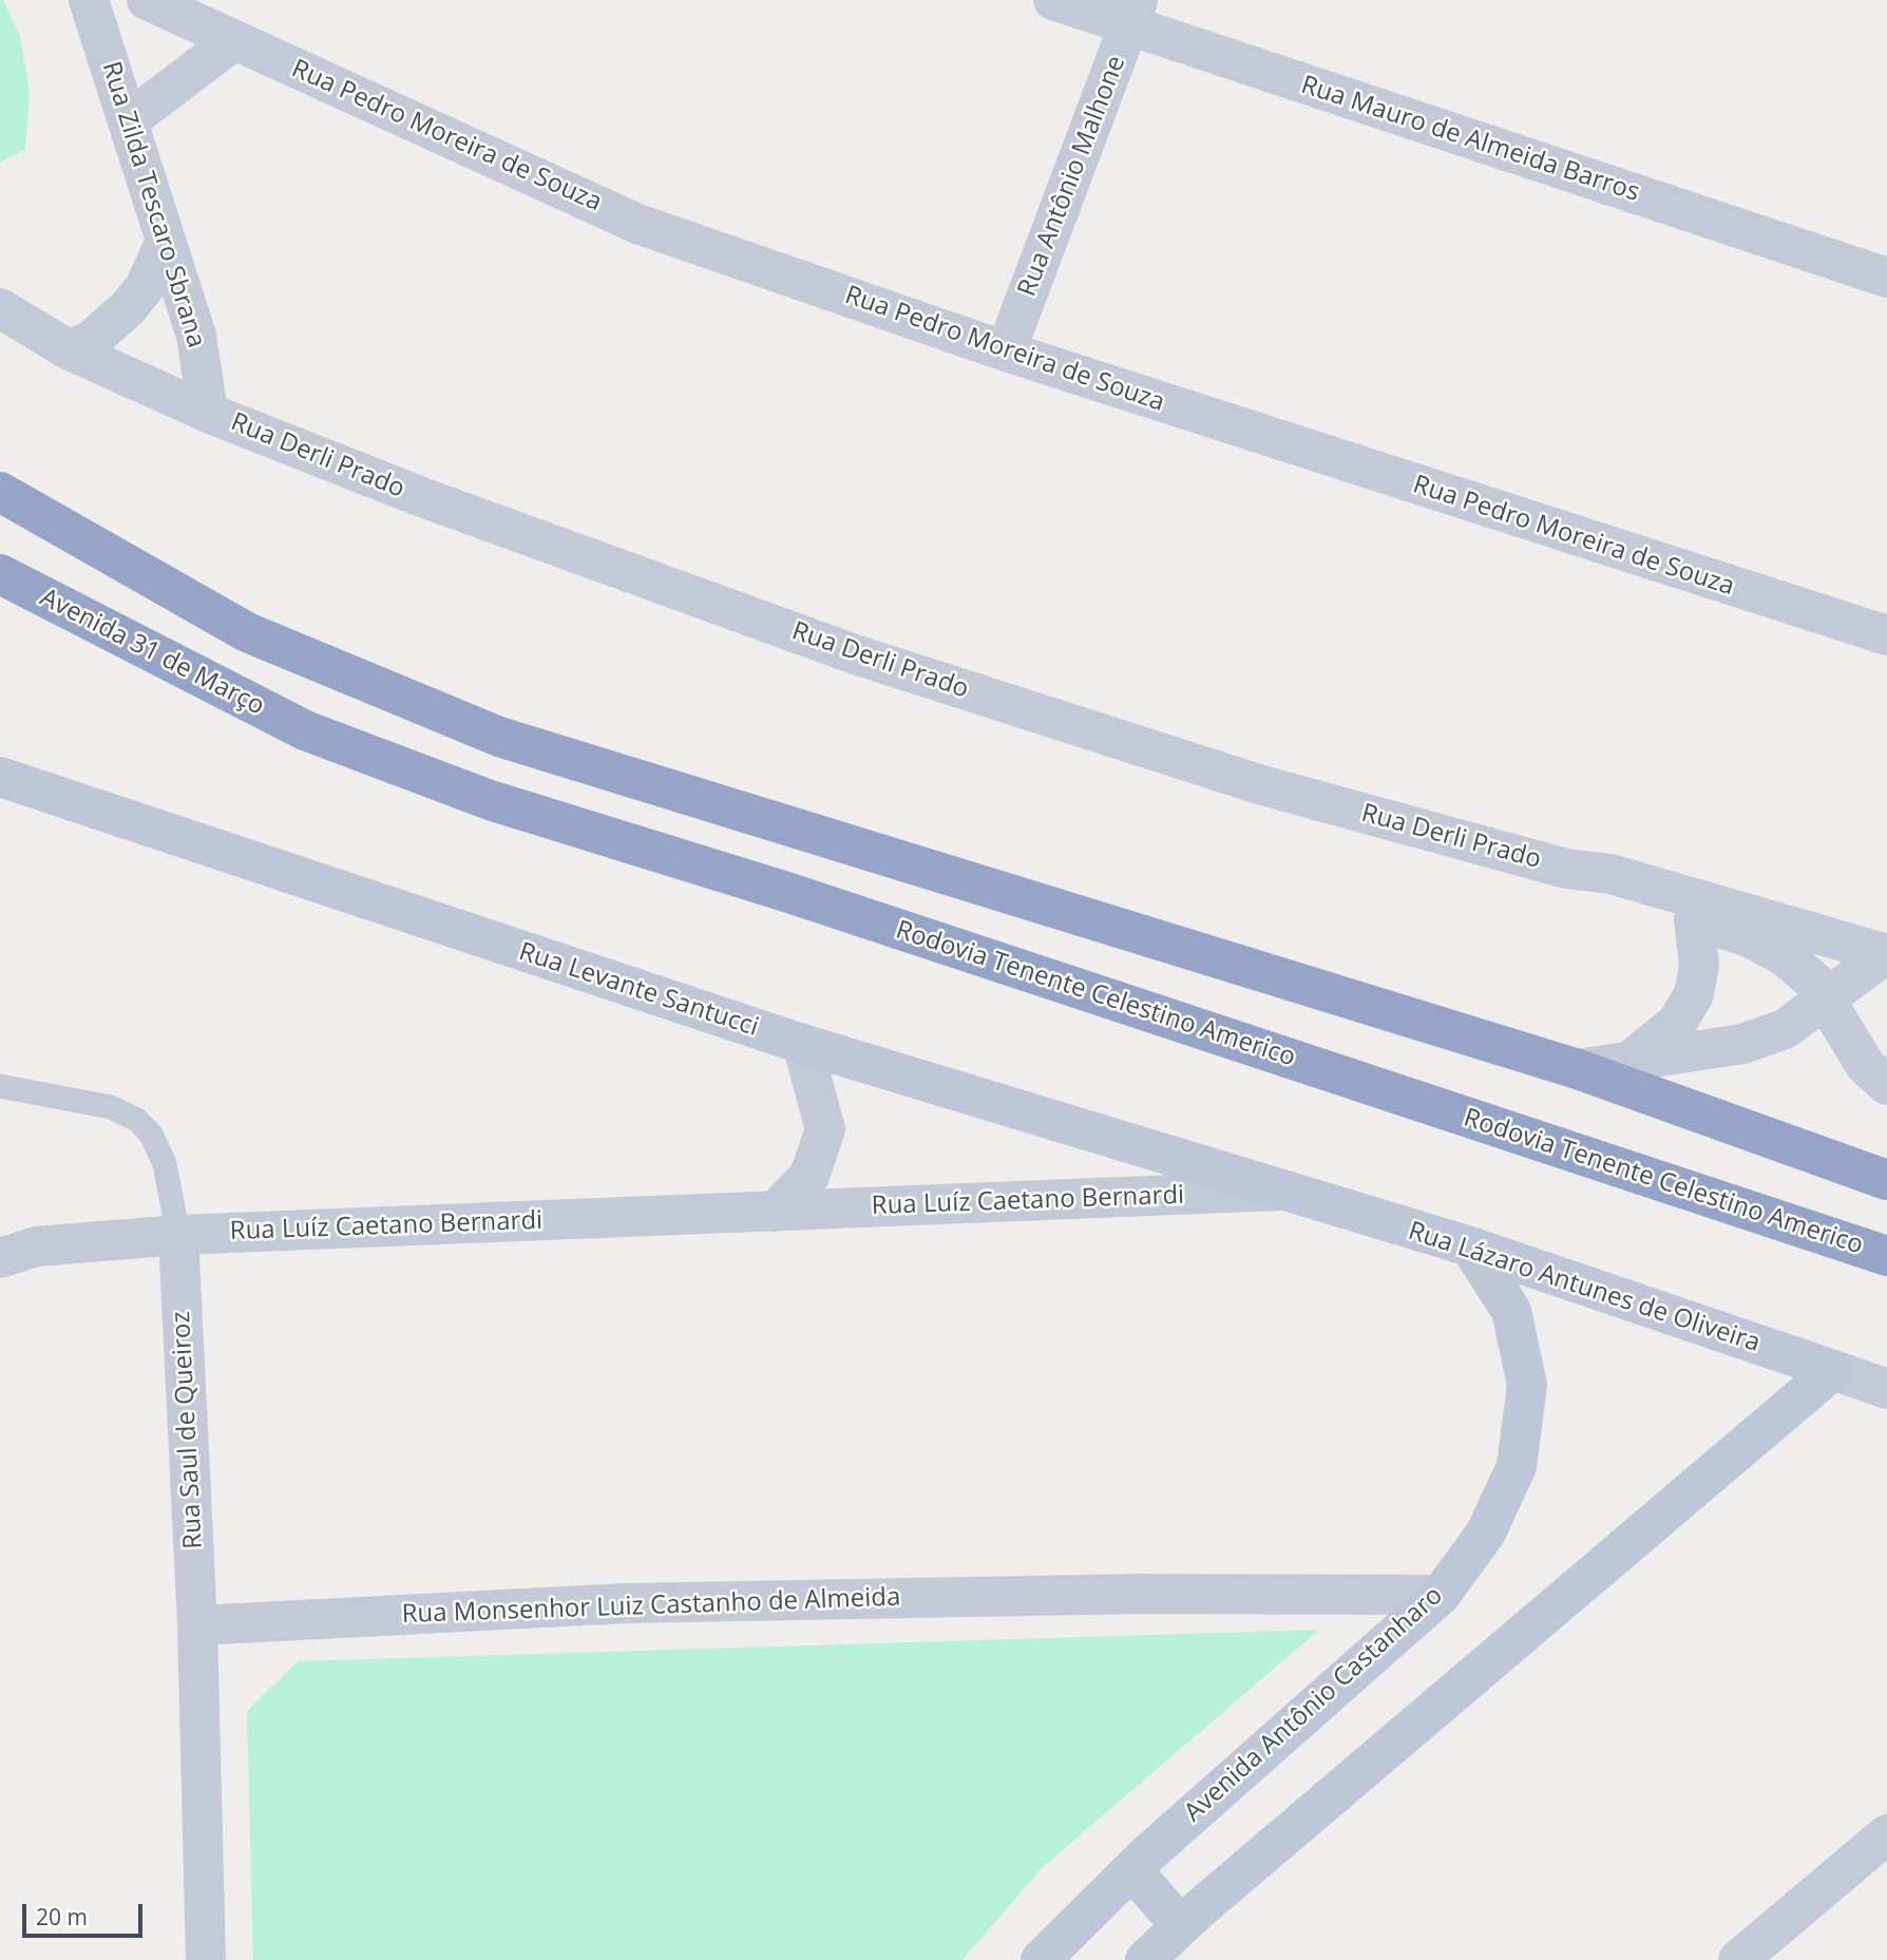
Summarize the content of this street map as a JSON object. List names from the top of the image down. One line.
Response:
{"streets":{"highway":["Avenida 31 de Março","Rodovia Tenente Celestino Americo"],"main road":["Rua Levante Santucci","Rua Lázaro Antunes de Oliveira","Avenida Antônio Castanharo"],"street":["Rua Pedro Moreira de Souza","Rua Mauro de Almeida Barros","Rua Antônio Malhone","Rua Zilda Tescaro Sbrana","Rua Derli Prado","Rua Luíz Caetano Bernardi","Rua Saul de Queiroz","Rua Monsenhor Luiz Castanho de Almeida"]},"crossings":[["Rua Pedro Moreira de Souza","Rua Antônio Malhone"],["Rua Mauro de Almeida Barros","Rua Antônio Malhone"],["Rua Zilda Tescaro Sbrana","Rua Derli Prado"],["Avenida 31 de Março","Rodovia Tenente Celestino Americo"],["Rua Levante Santucci","Rua Luíz Caetano Bernardi"],["Rua Levante Santucci","Rua Lázaro Antunes de Oliveira"],["Rua Luíz Caetano Bernardi","Rua Lázaro Antunes de Oliveira"],["Rua Luíz Caetano Bernardi","Rua Saul de Queiroz"],["Rua Lázaro Antunes de Oliveira","Avenida Antônio Castanharo"],["Rua Saul de Queiroz","Rua Monsenhor Luiz Castanho de Almeida"],["Rua Monsenhor Luiz Castanho de Almeida","Avenida Antônio Castanharo"]],"scale_bar":"20 m"}
